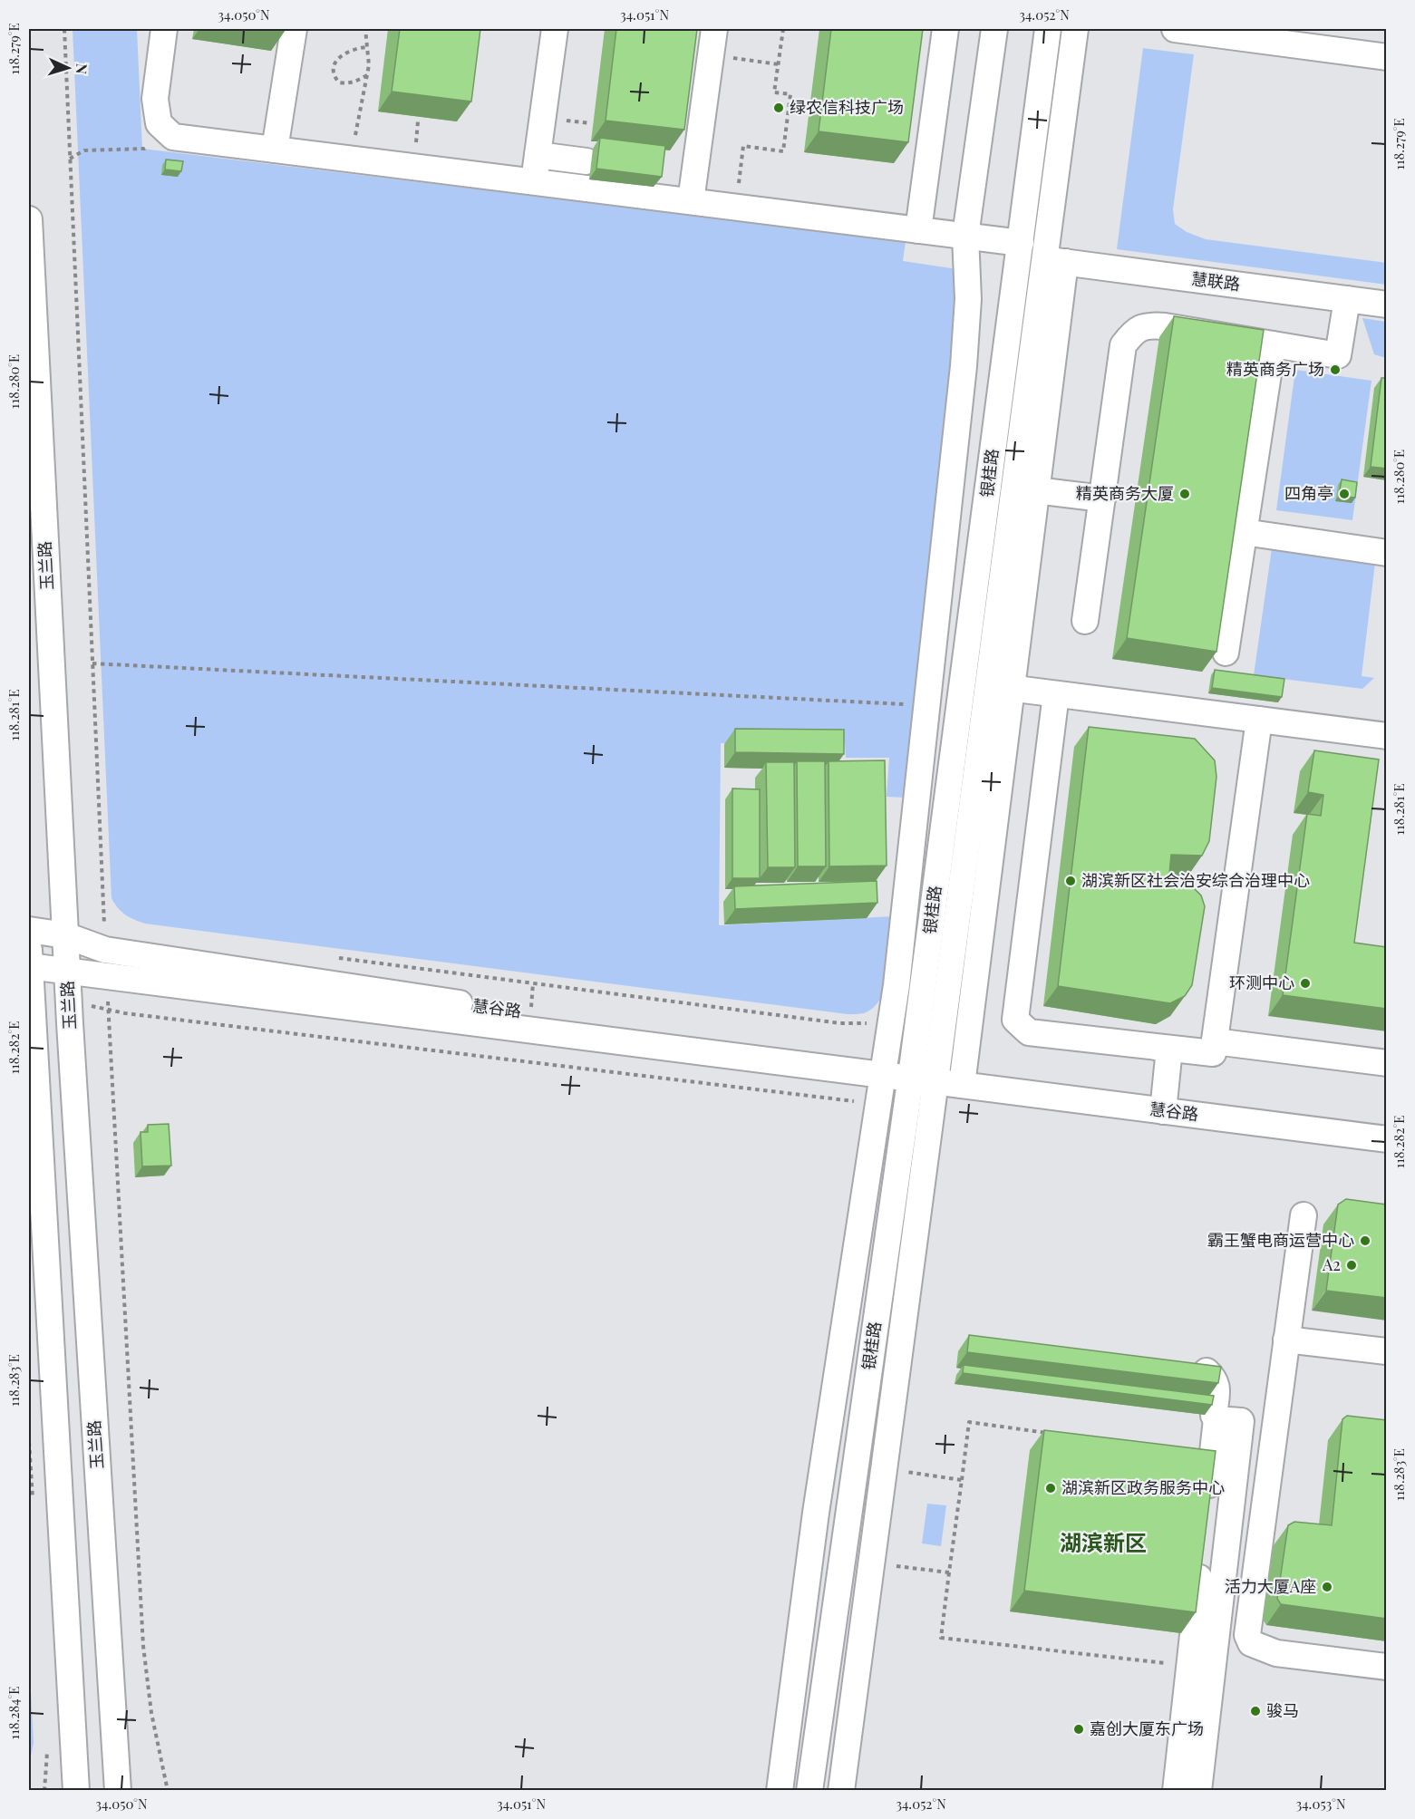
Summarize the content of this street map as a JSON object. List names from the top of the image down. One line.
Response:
{"streets":{"street":["慧联路","银桂路","玉兰路","慧谷路"]},"crossings":[["慧联路","银桂路"],["银桂路","慧谷路"],["玉兰路","慧谷路"]],"districts":["湖滨新区"],"places":["绿农信科技广场","精英商务广场","精英商务大厦","四角亭","湖滨新区社会治安综合治理中心","环测中心","霸王蟹电商运营中心","A2","湖滨新区政务服务中心","活力大厦A座","骏马","嘉创大厦东广场"],"north":"right","coordinates":["34.050°N","34.051°N","34.052°N","118.279°E","118.280°E","118.281°E","118.282°E","118.283°E","118.284°E","34.053°N"]}
